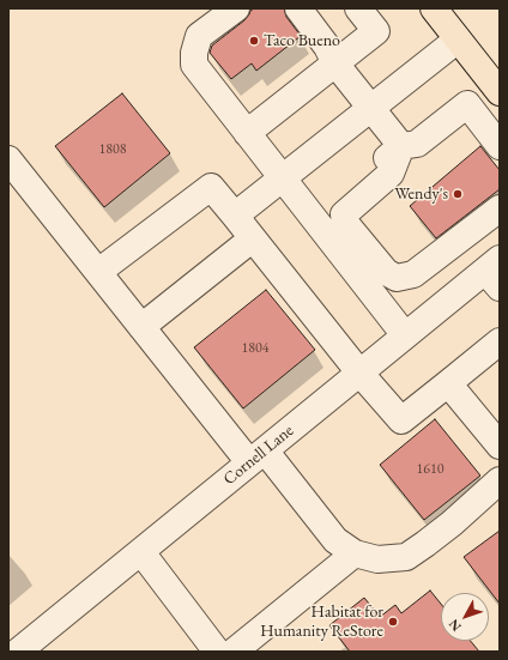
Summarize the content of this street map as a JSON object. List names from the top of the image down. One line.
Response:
{"streets":{"street":["Cornell Lane"]},"places":["Taco Bueno","Wendy's","Habitat for Humanity ReStore"],"house_numbers":["1808","1804","1610"],"north":"bottom left"}
